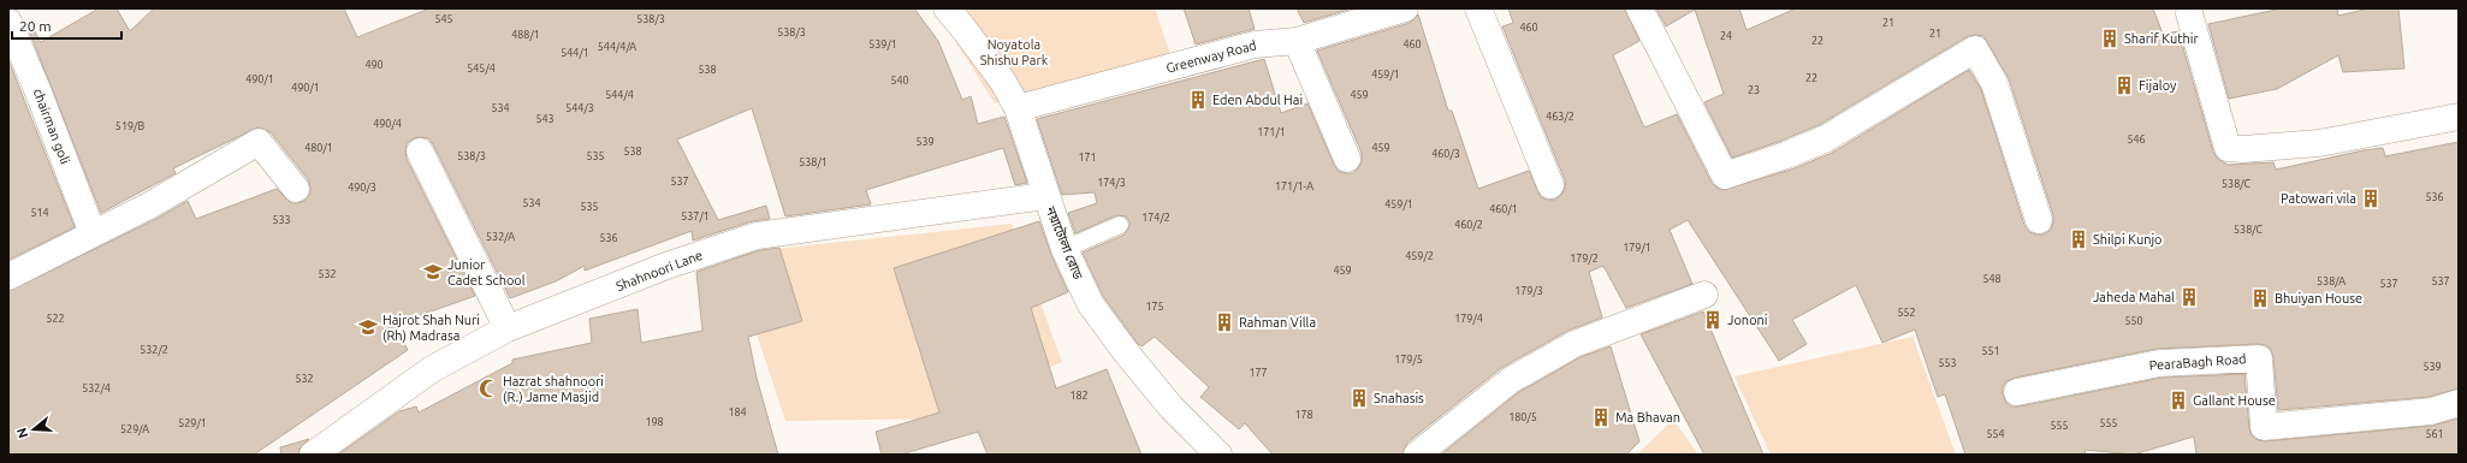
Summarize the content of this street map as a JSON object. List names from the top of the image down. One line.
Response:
{"streets":{"street":["Greenway Road","chairman goli","নয়াটোলা রোড","Shahnoori Lane","PearaBagh Road"]},"crossings":[["Greenway Road","নয়াটোলা রোড"],["নয়াটোলা রোড","Shahnoori Lane"]],"parks":["Noyatola Shishu Park"],"places":{"building":["Sharif Kuthir","Fijaloy","Eden Abdul Hai","Patowari vila","Shilpi Kunjo","Jaheda Mahal","Bhuiyan House","Jononi","Rahman Villa","Snahasis","Gallant House","Ma Bhavan"],"school or university":["Junior Cadet School","Hajrot Shah Nuri (Rh) Madrasa"],"mosque":["Hazrat shahnoori (R.) Jame Masjid"]},"house_numbers":["545","538/3","21","460","538/3","21","488/1","24","22","539/1","460","544/4/A","544/1","490","545/4","538","459/1","22","490/1","540","490/1","23","544/4","459","534","544/3","463/2","543","490/4","519/B","171/1","546","539","480/1","459","538","460/3","538/3","535","171","538/1","537","174/3","538/C","171/1-A","490/3","536","534","459/1","535","460/1","514","537/1","174/2","533","460/2","538/C","532/A","536","179/1","459/2","179/2","459","532","548","538/A","537","537","179/3","175","552","522","179/4","550","532/2","551","179/5","553","539","177","532","532/4","182","184","178","180/5","198","529/1","555","555","529/A","554","561"],"scale_bar":"20 m","north":"left"}
